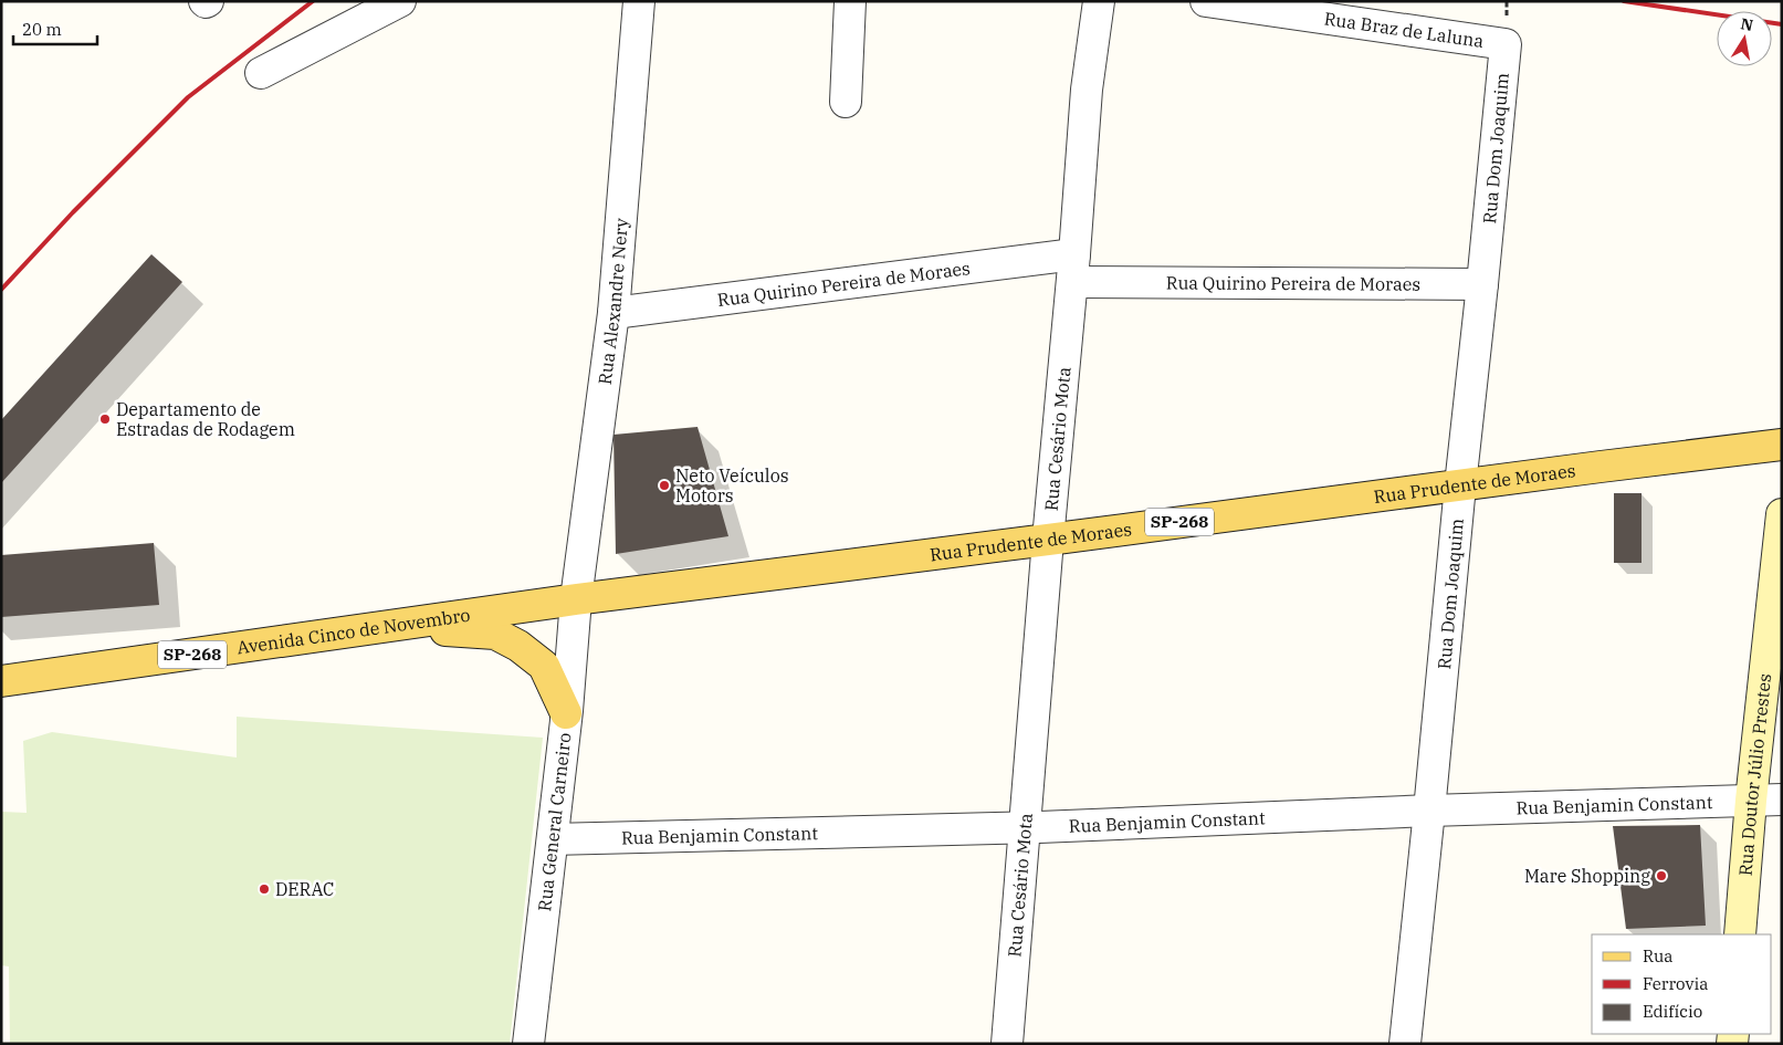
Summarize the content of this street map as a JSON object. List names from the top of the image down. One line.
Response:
{"streets":{"main road":["Rua Prudente de Moraes","SP-268","Avenida Cinco de Novembro","Rua Doutor Júlio Prestes"],"street":["Rua Braz de Laluna","Rua Dom Joaquim","Rua Quirino Pereira de Moraes","Rua Alexandre Nery","Rua Cesário Mota","Rua Benjamin Constant","Rua General Carneiro"]},"crossings":[["Rua Braz de Laluna","Rua Dom Joaquim"],["Rua Dom Joaquim","Rua Quirino Pereira de Moraes"],["Rua Dom Joaquim","Rua Prudente de Moraes"],["Rua Dom Joaquim","Rua Benjamin Constant"],["Rua Quirino Pereira de Moraes","Rua Alexandre Nery"],["Rua Quirino Pereira de Moraes","Rua Cesário Mota"],["Rua Alexandre Nery","Rua Prudente de Moraes"],["Rua Alexandre Nery","Avenida Cinco de Novembro"],["Rua Alexandre Nery","Rua General Carneiro"],["Rua Cesário Mota","Rua Prudente de Moraes"],["Rua Cesário Mota","Rua Benjamin Constant"],["Rua Prudente de Moraes","Avenida Cinco de Novembro"],["Rua Prudente de Moraes","Rua General Carneiro"],["Avenida Cinco de Novembro","Rua General Carneiro"],["Rua Doutor Júlio Prestes","Rua Benjamin Constant"],["Rua Benjamin Constant","Rua General Carneiro"]],"places":["Departamento de Estradas de Rodagem","Neto Veículos Motors","Mare Shopping","DERAC"],"legend":["Rua","Ferrovia","Edifício"],"scale_bar":"20 m","north":"top"}
